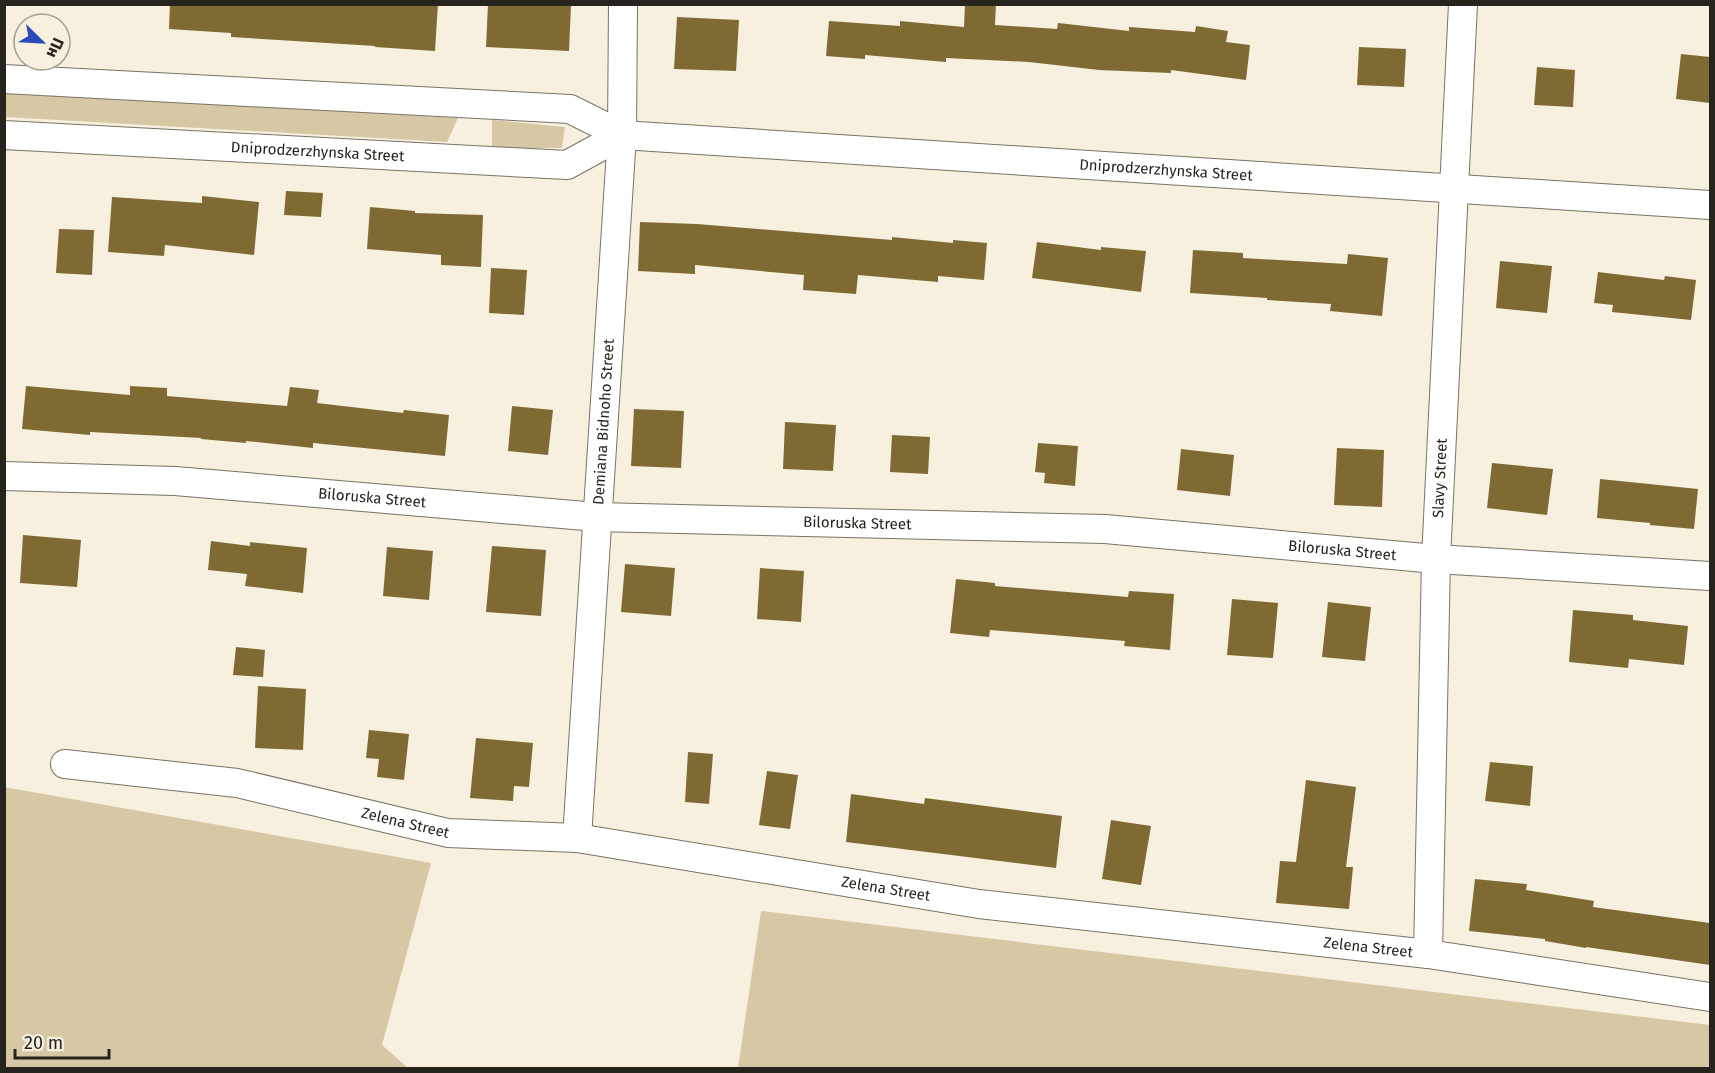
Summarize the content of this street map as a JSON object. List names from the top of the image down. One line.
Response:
{"streets":{"street":["Dniprodzerzhynska Street","Demiana Bidnoho Street","Slavy Street","Biloruska Street","Zelena Street"]},"crossings":[["Dniprodzerzhynska Street","Demiana Bidnoho Street"],["Dniprodzerzhynska Street","Slavy Street"],["Demiana Bidnoho Street","Biloruska Street"],["Demiana Bidnoho Street","Zelena Street"],["Slavy Street","Biloruska Street"],["Slavy Street","Zelena Street"]],"scale_bar":"20 m","north":"bottom right"}
